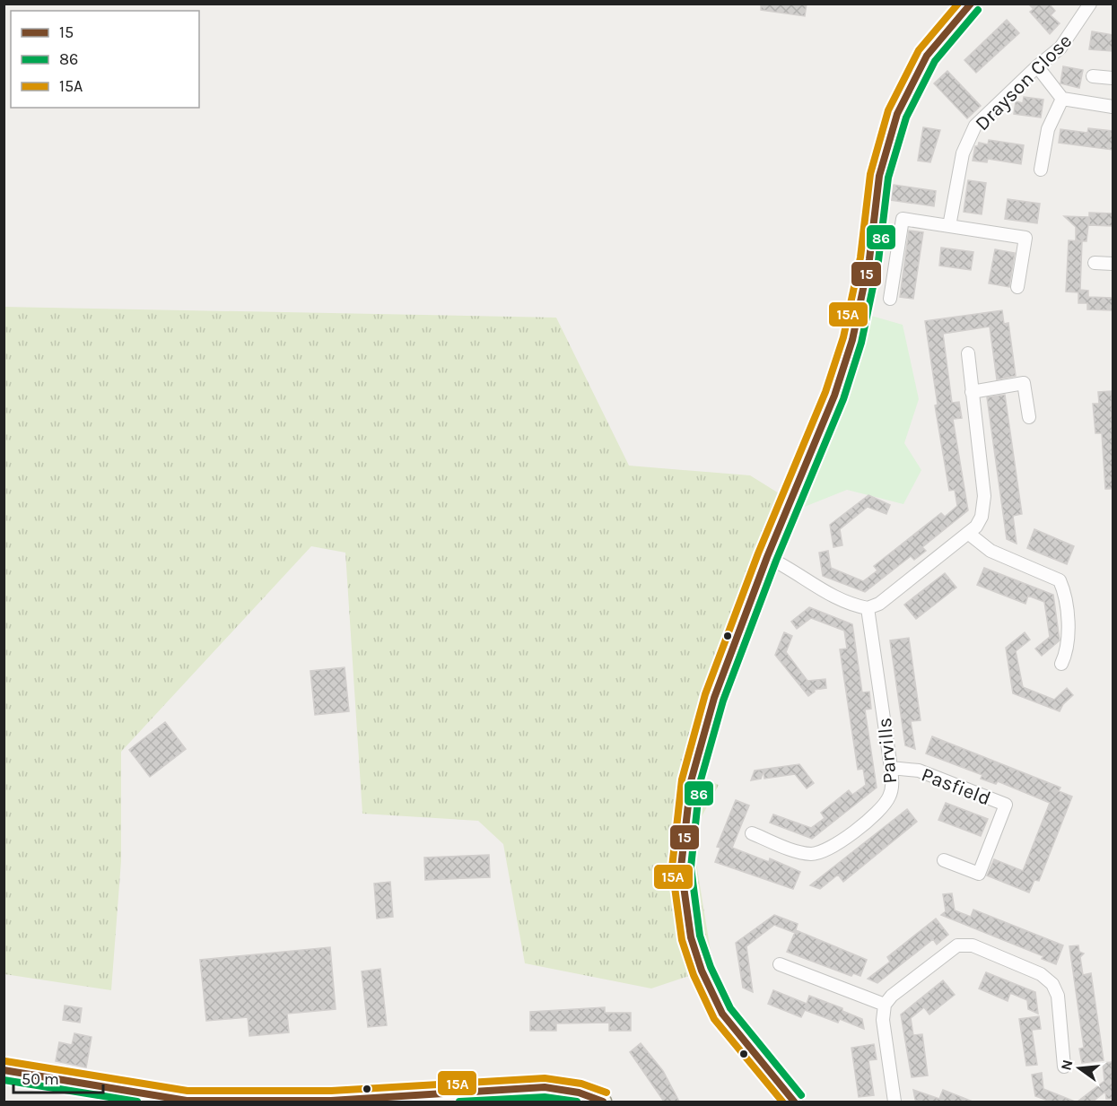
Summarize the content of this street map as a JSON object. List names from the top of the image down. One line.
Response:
{"streets":{"street":["Drayson Close","Parvills","Pasfield"]},"crossings":[["Parvills","Pasfield"]],"lines":["transit line 15","transit line 15A","transit line 86"],"legend":["15","86","15A"],"scale_bar":"50 m","north":"left"}
